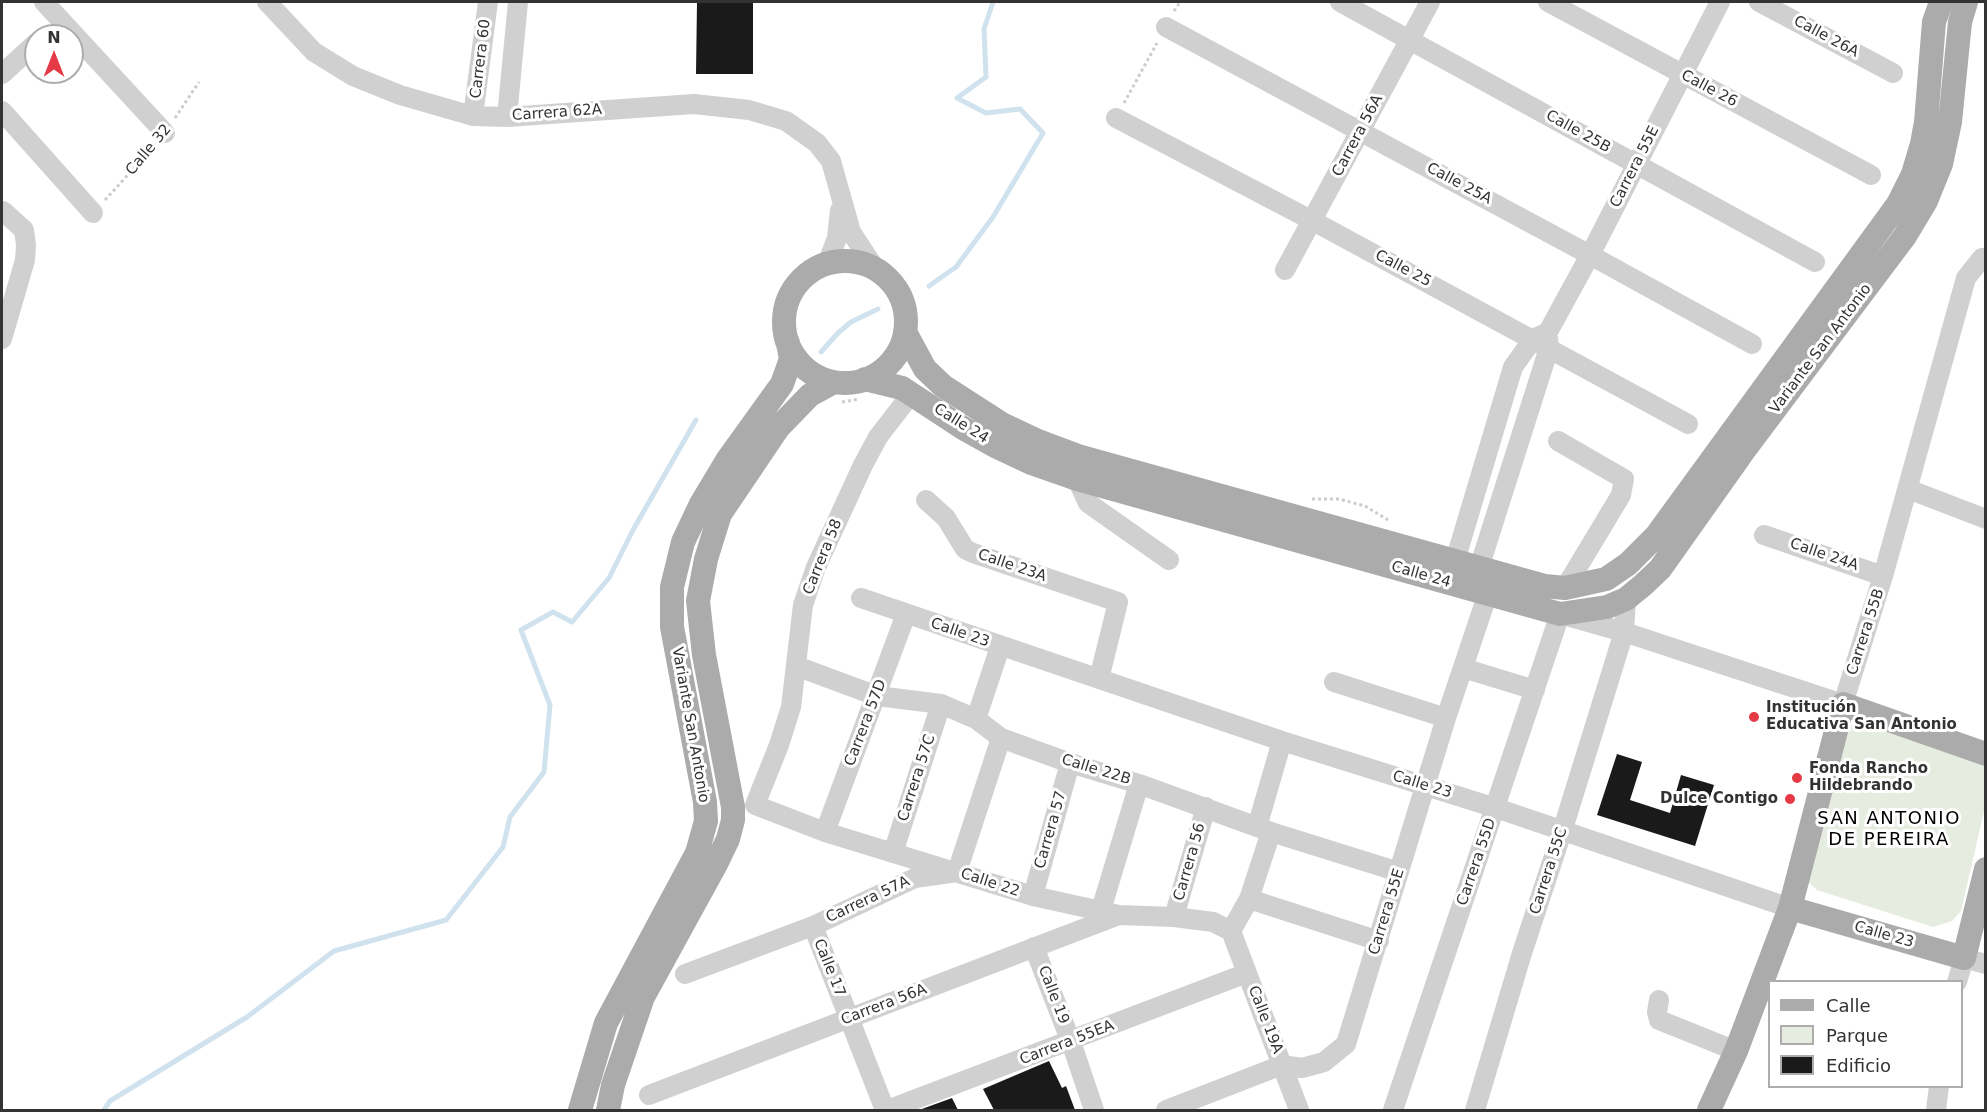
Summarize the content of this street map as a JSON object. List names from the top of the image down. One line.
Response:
{"streets":{"main road":["Variante San Antonio","Calle 24","Carrera 55B","Calle 23"],"street":["Calle 26A","Carrera 60","Calle 26","Carrera 62A","Calle 25B","Carrera 56A","Carrera 55E","Calle 25A","Calle 25","Calle 24A","Carrera 58","Calle 23A","Carrera 57D","Calle 22B","Carrera 57C","Carrera 57","Carrera 56","Carrera 55D","Carrera 55C","Calle 22","Carrera 57A","Calle 17","Calle 19","Calle 19A","Carrera 55EA"],"path":["Calle 32"]},"crossings":[["Carrera 60","Carrera 62A"],["Calle 26","Carrera 55E"],["Carrera 62A","Variante San Antonio"],["Carrera 62A","Calle 24"],["Calle 25B","Carrera 56A"],["Calle 25B","Carrera 55E"],["Carrera 56A","Calle 25A"],["Carrera 56A","Calle 25"],["Carrera 56A","Calle 22"],["Carrera 56A","Calle 17"],["Carrera 56A","Calle 19"],["Carrera 55E","Calle 25A"],["Carrera 55E","Calle 25"],["Carrera 55E","Calle 24"],["Carrera 55E","Calle 23"],["Carrera 55E","Calle 22B"],["Carrera 55E","Calle 19A"],["Variante San Antonio","Calle 24"],["Variante San Antonio","Carrera 55D"],["Variante San Antonio","Carrera 55C"],["Calle 24","Carrera 58"],["Calle 24","Carrera 55B"],["Calle 24","Carrera 55D"],["Calle 24","Carrera 55C"],["Calle 24A","Carrera 55B"],["Carrera 58","Calle 22B"],["Carrera 58","Calle 22"],["Calle 23A","Calle 23"],["Carrera 55B","Calle 23"],["Calle 23","Carrera 57D"],["Calle 23","Carrera 55D"],["Calle 23","Carrera 55C"],["Carrera 57D","Calle 22B"],["Carrera 57D","Calle 22"],["Calle 22B","Carrera 57C"],["Calle 22B","Carrera 57"],["Calle 22B","Carrera 56"],["Carrera 57C","Calle 22"],["Carrera 57","Calle 22"],["Carrera 56","Calle 22"],["Calle 22","Carrera 57A"],["Calle 22","Calle 19A"],["Carrera 57A","Calle 17"],["Calle 17","Carrera 55EA"],["Calle 19","Carrera 55EA"],["Calle 19A","Carrera 55EA"]],"districts":["SAN ANTONIO DE PEREIRA"],"places":["Institución Educativa San Antonio","Fonda Rancho Hildebrando","Dulce Contigo"],"legend":["Calle","Parque","Edificio"],"north":"top"}
